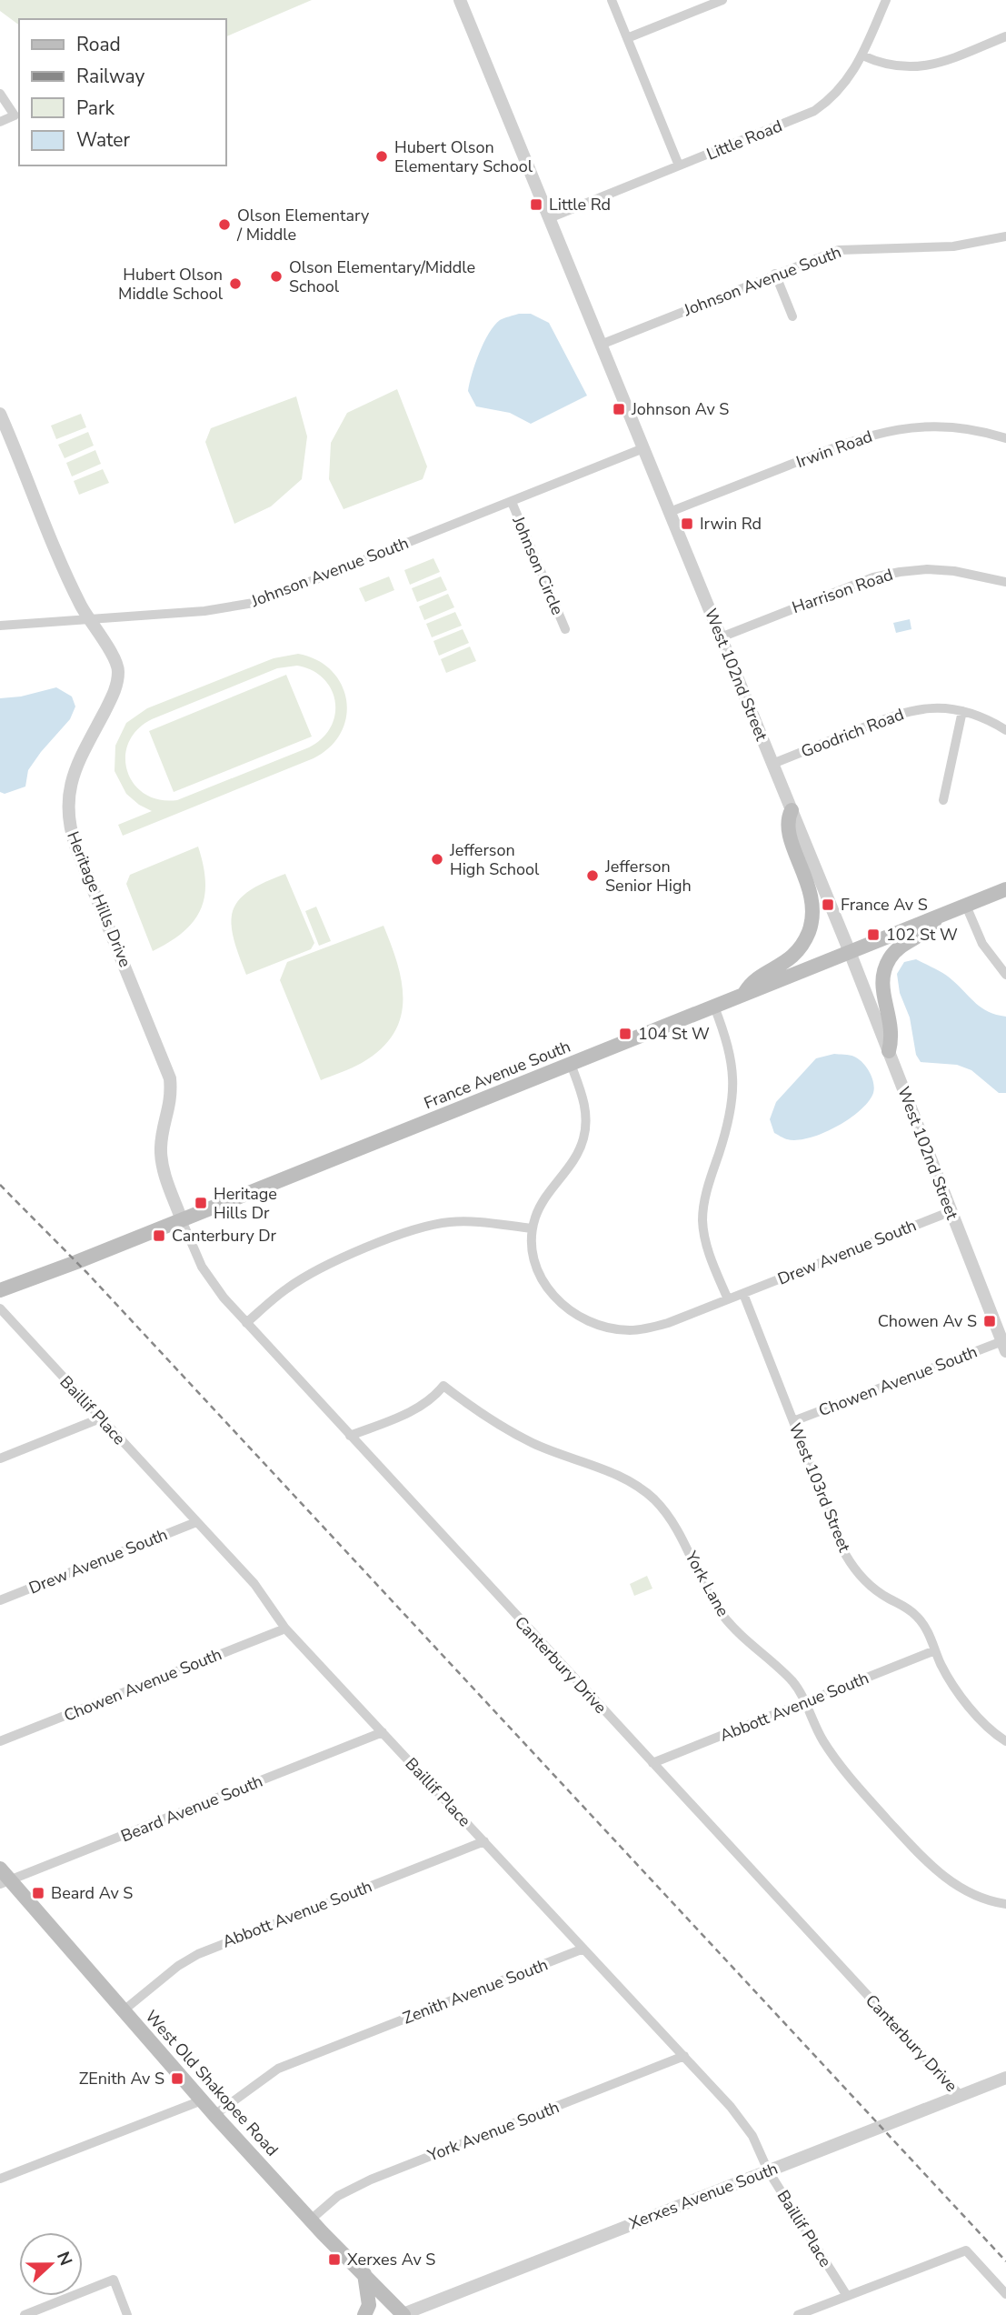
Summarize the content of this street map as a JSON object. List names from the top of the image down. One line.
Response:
{"streets":{"main road":["France Avenue South","West Old Shakopee Road"],"street":["Little Road","Johnson Avenue South","Irwin Road","Johnson Circle","Harrison Road","West 102nd Street","Goodrich Road","Heritage Hills Drive","Drew Avenue South","Chowen Avenue South","Baillif Place","West 103rd Street","York Lane","Canterbury Drive","Abbott Avenue South","Beard Avenue South","Zenith Avenue South","York Avenue South","Xerxes Avenue South"]},"crossings":[["Little Road","West 102nd Street"],["Johnson Avenue South","Johnson Circle"],["Johnson Avenue South","West 102nd Street"],["Johnson Avenue South","Heritage Hills Drive"],["Irwin Road","West 102nd Street"],["Harrison Road","West 102nd Street"],["West 102nd Street","Goodrich Road"],["West 102nd Street","France Avenue South"],["West 102nd Street","Drew Avenue South"],["West 102nd Street","Chowen Avenue South"],["Heritage Hills Drive","France Avenue South"],["Heritage Hills Drive","Canterbury Drive"],["France Avenue South","Canterbury Drive"],["Drew Avenue South","Baillif Place"],["Drew Avenue South","West 103rd Street"],["Chowen Avenue South","Baillif Place"],["Chowen Avenue South","West 103rd Street"],["Baillif Place","Abbott Avenue South"],["Baillif Place","Beard Avenue South"],["Baillif Place","Zenith Avenue South"],["Baillif Place","York Avenue South"],["Baillif Place","Xerxes Avenue South"],["West 103rd Street","Abbott Avenue South"],["York Lane","Canterbury Drive"],["York Lane","Abbott Avenue South"],["Canterbury Drive","Abbott Avenue South"],["Canterbury Drive","Xerxes Avenue South"],["Abbott Avenue South","West Old Shakopee Road"],["Beard Avenue South","West Old Shakopee Road"],["Zenith Avenue South","West Old Shakopee Road"],["West Old Shakopee Road","York Avenue South"],["West Old Shakopee Road","Xerxes Avenue South"]],"places":{"other":["Hubert Olson Elementary School","Olson Elementary / Middle","Olson Elementary/Middle School","Hubert Olson Middle School","Jefferson High School","Jefferson Senior High"],"transit":["Little Rd","Johnson Av S","Irwin Rd","France Av S","102 St W","104 St W","Heritage Hills Dr","Canterbury Dr","Chowen Av S","Beard Av S","ZEnith Av S","Xerxes Av S"]},"legend":["Road","Railway","Park","Water"],"north":"right"}
